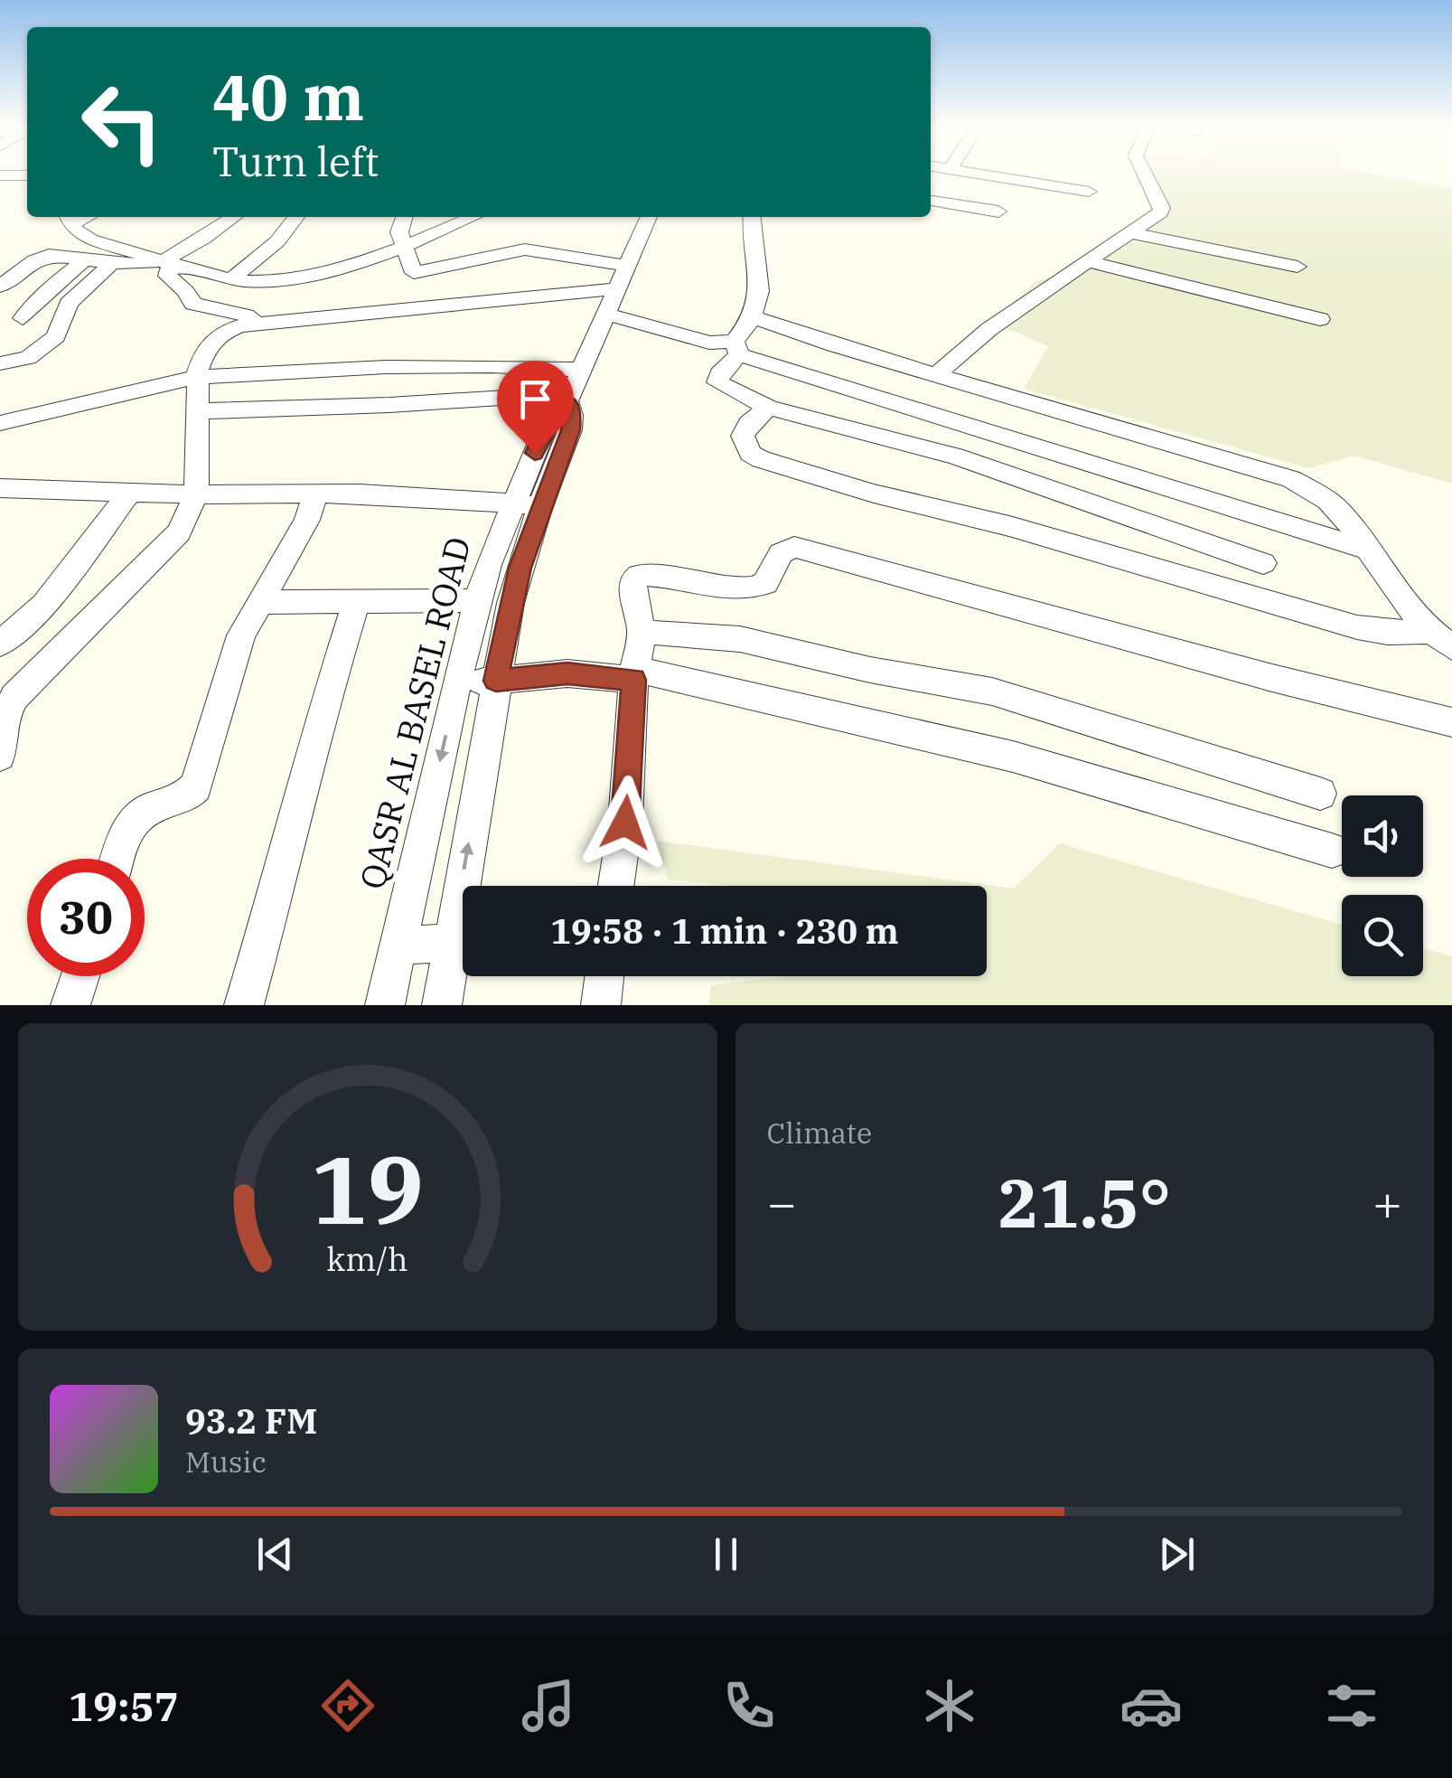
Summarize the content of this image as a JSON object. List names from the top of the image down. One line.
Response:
{"streets":{"street":["QASR AL BASEL ROAD"]},"page":{"turn":["40 m","Turn left"],"limit":"30","trip":"19:58 · 1 min · 230 m","tile":"Climate","heat":["−","21.5°","+"],"song":["93.2 FM","Music"],"tabs":"19:57","gauge":["19","km/h"]}}
